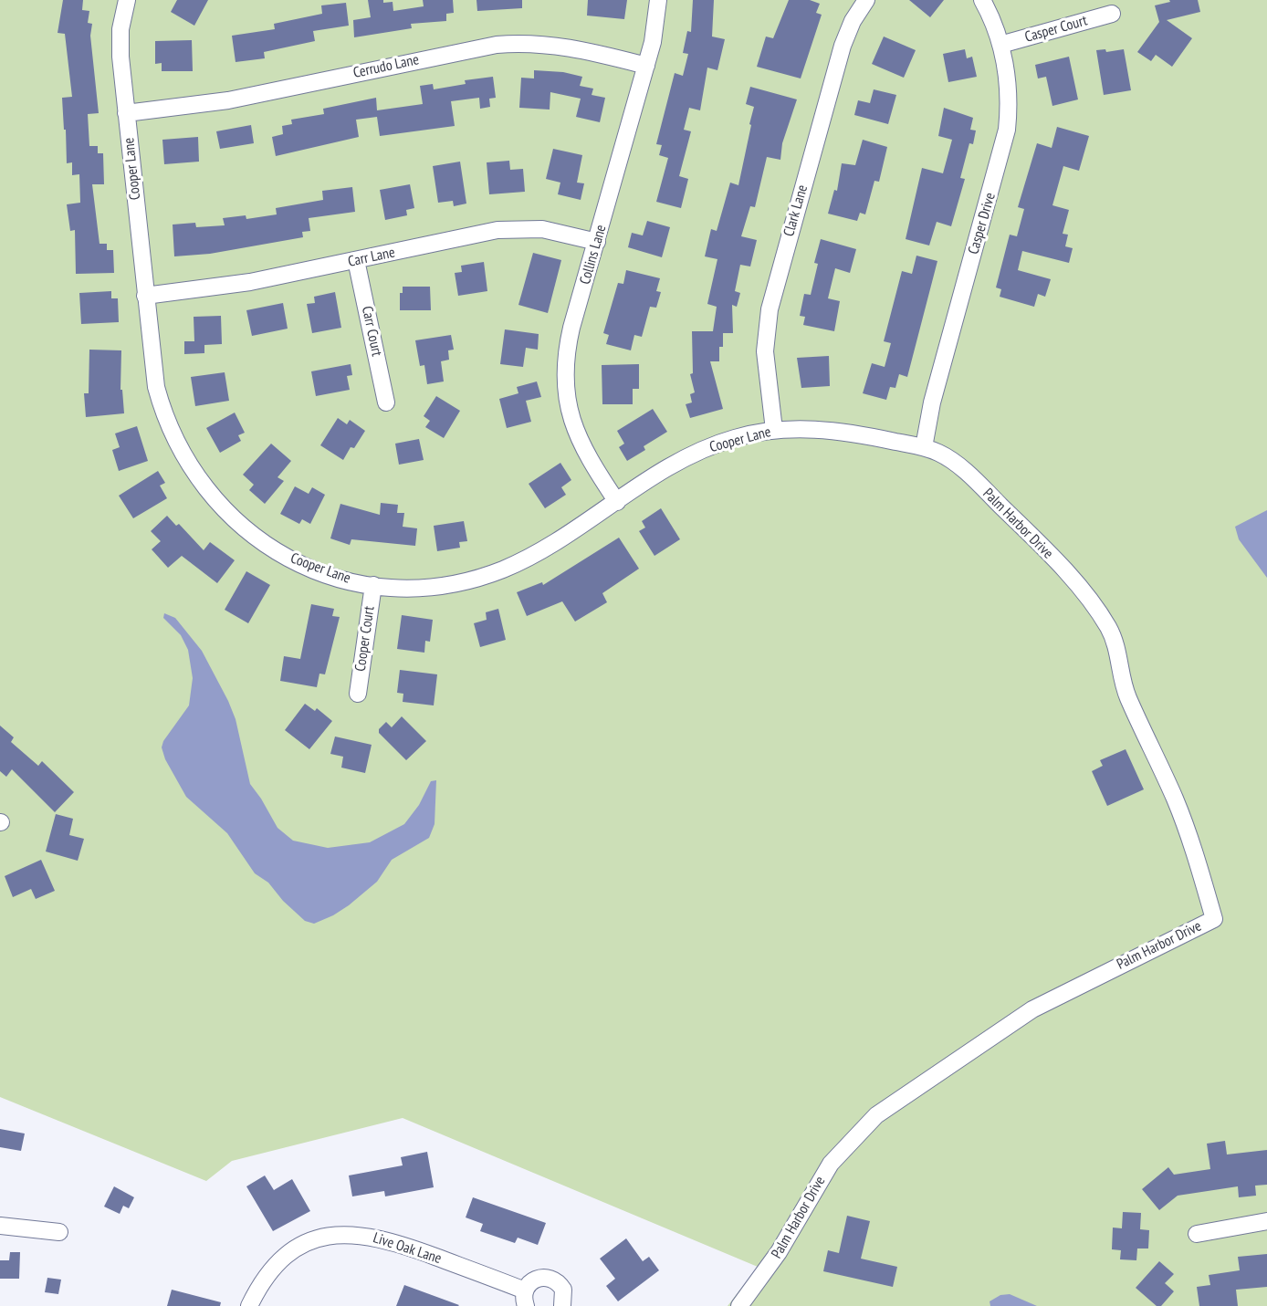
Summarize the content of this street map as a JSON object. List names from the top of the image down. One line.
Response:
{"streets":{"street":["Casper Court","Cerrudo Lane","Cooper Lane","Clark Lane","Casper Drive","Collins Lane","Carr Lane","Carr Court","Palm Harbor Drive","Cooper Court","Live Oak Lane"]},"crossings":[["Casper Court","Casper Drive"],["Cerrudo Lane","Cooper Lane"],["Cerrudo Lane","Collins Lane"],["Cooper Lane","Clark Lane"],["Cooper Lane","Casper Drive"],["Cooper Lane","Collins Lane"],["Cooper Lane","Carr Lane"],["Cooper Lane","Palm Harbor Drive"],["Cooper Lane","Cooper Court"],["Casper Drive","Palm Harbor Drive"],["Collins Lane","Carr Lane"],["Carr Lane","Carr Court"]]}
